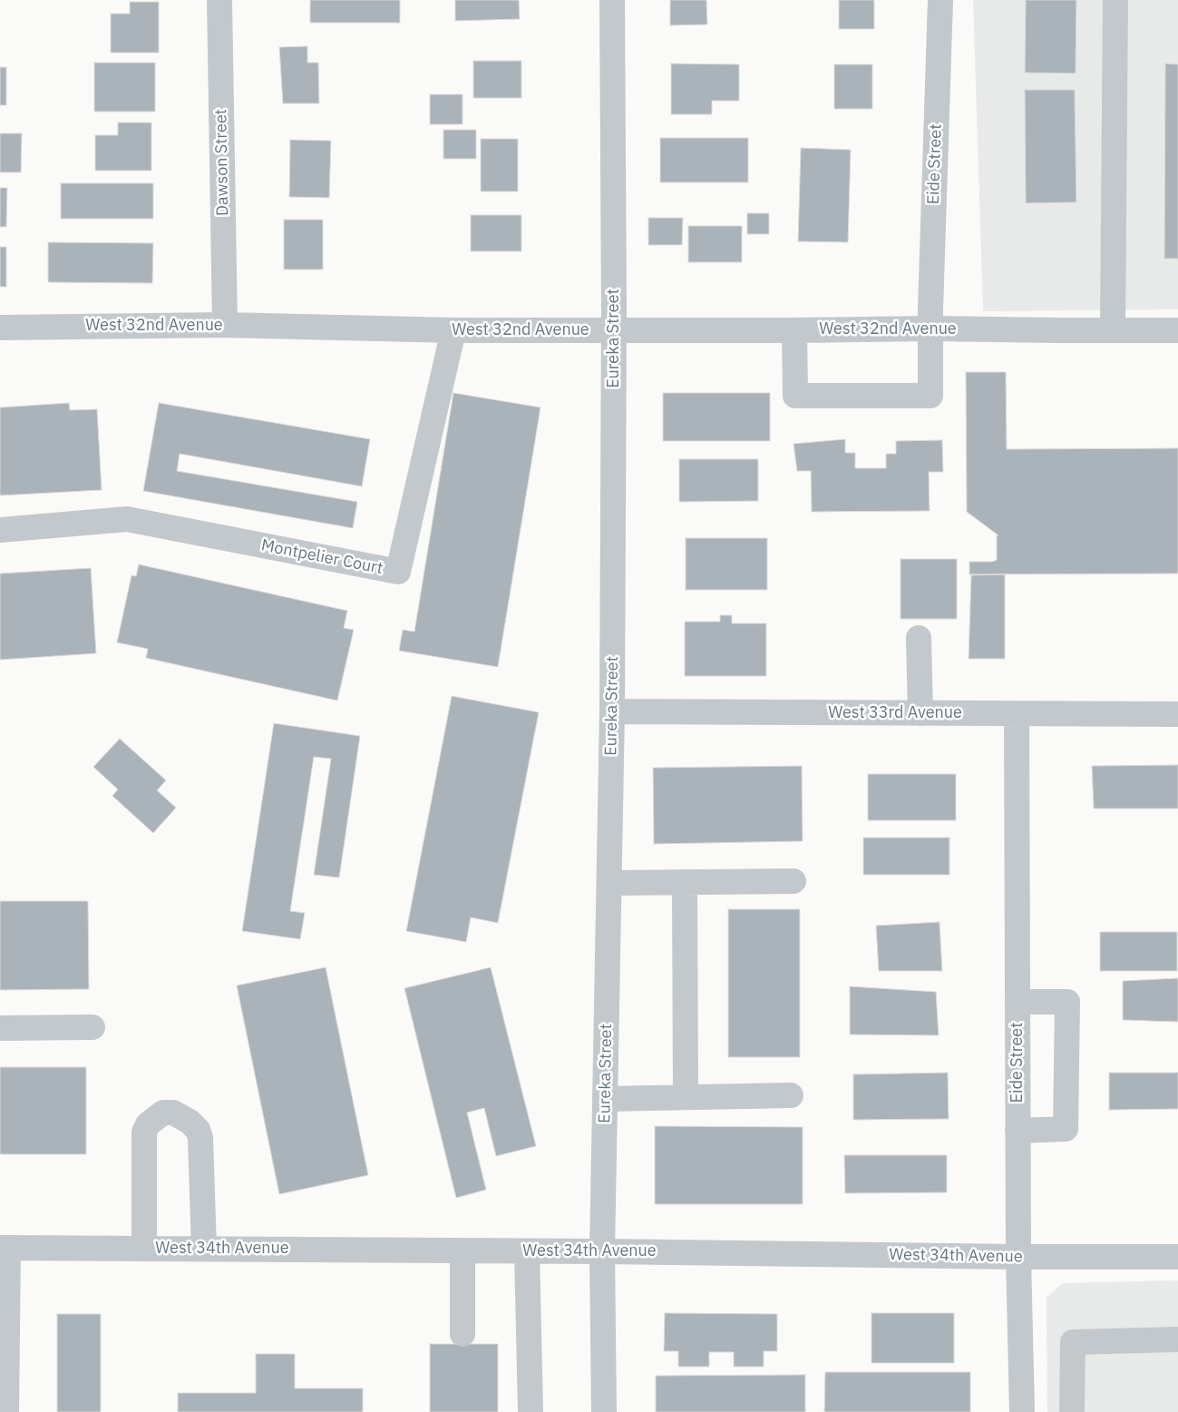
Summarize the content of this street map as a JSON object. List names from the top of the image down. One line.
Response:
{"streets":{"street":["Dawson Street","Eide Street","West 32nd Avenue","Eureka Street","Montpelier Court","West 33rd Avenue","West 34th Avenue"]},"crossings":[["Dawson Street","West 32nd Avenue"],["Eide Street","West 32nd Avenue"],["Eide Street","West 33rd Avenue"],["Eide Street","West 34th Avenue"],["West 32nd Avenue","Eureka Street"],["West 32nd Avenue","Montpelier Court"],["Eureka Street","West 33rd Avenue"],["Eureka Street","West 34th Avenue"]]}
